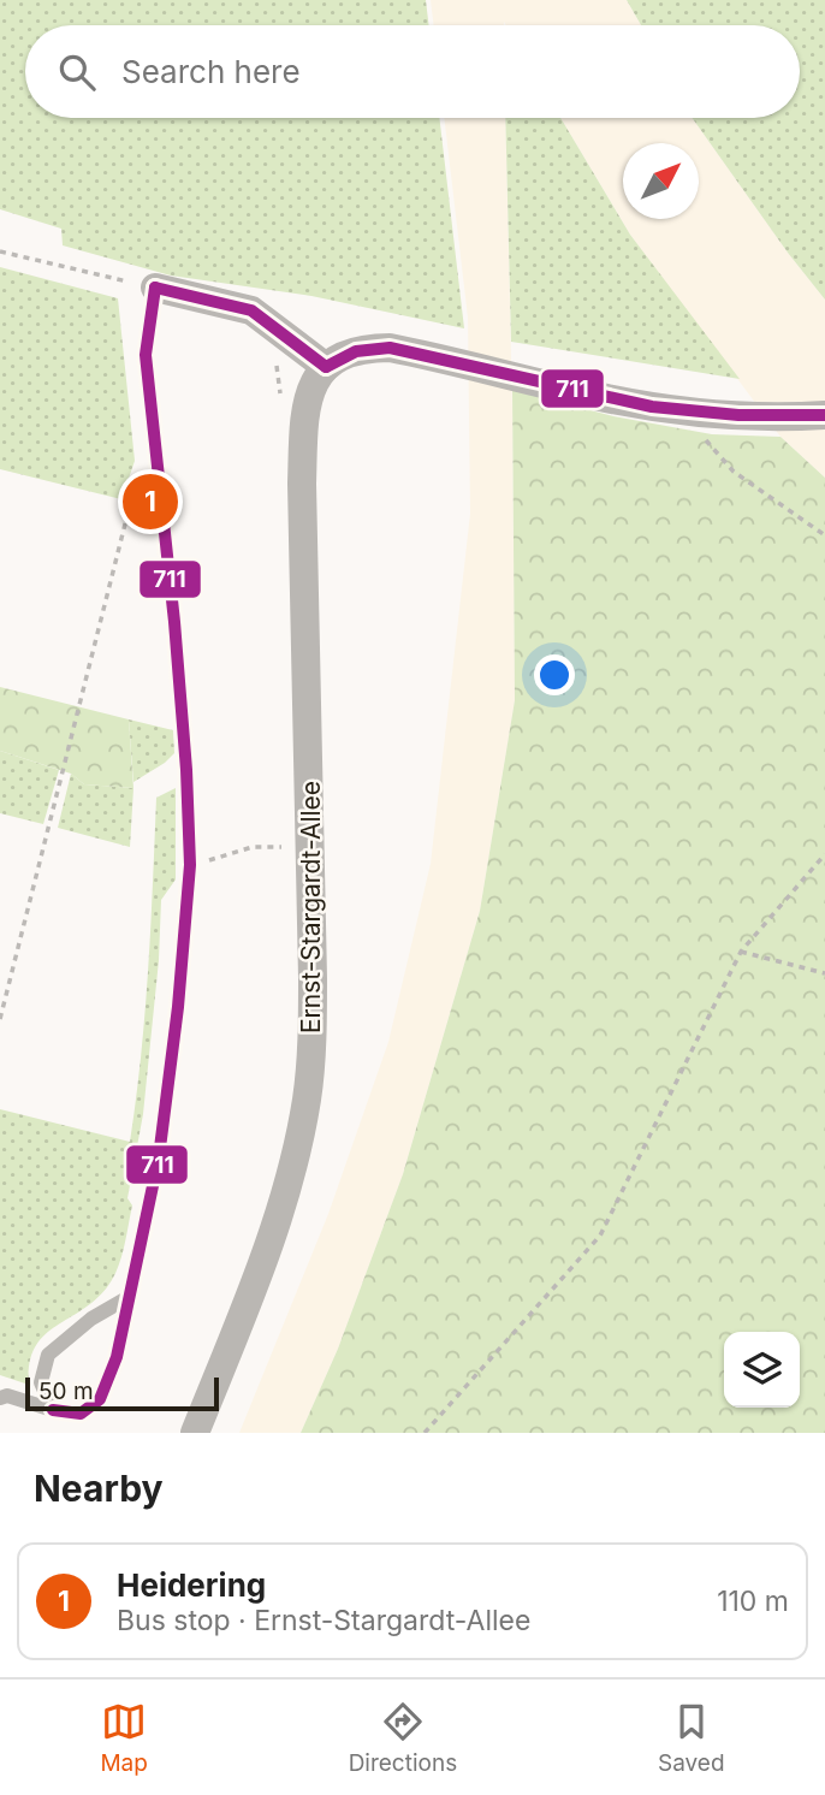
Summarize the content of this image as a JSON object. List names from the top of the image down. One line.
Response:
{"streets":{"street":["Ernst-Stargardt-Allee"]},"lines":["transit line 711"],"scale_bar":"50 m","north":"top right","page":{"search":"Search here","pins":"1","scale":"50 m","heading":"Nearby","list":[{"mark":"1","name":"Heidering","note":"Bus stop · Ernst-Stargardt-Allee","value":"110 m"}],"nav":["Map","Directions","Saved"]}}
